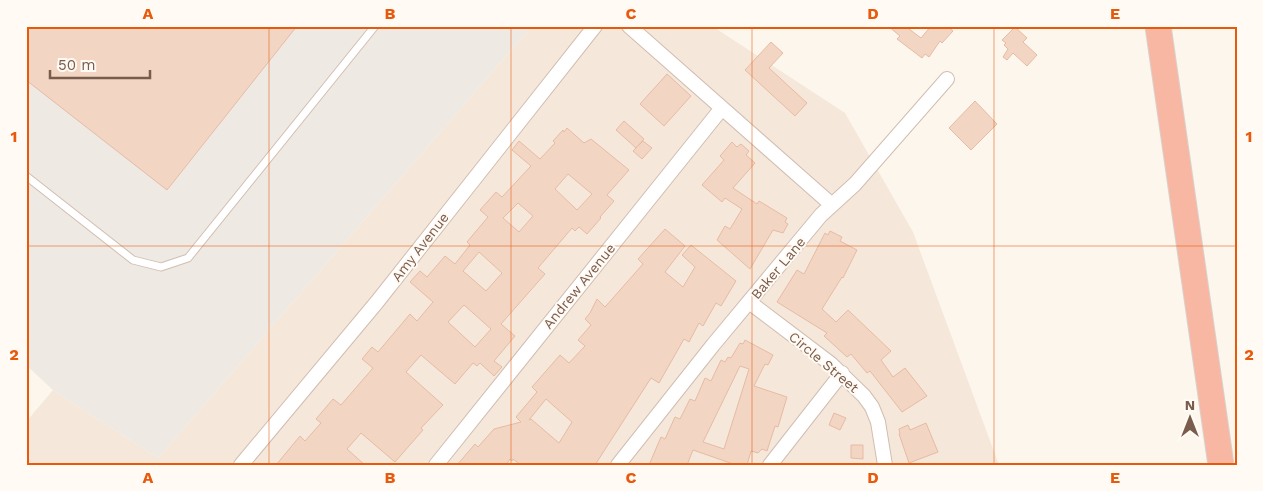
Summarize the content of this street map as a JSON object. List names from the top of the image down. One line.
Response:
{"streets":{"street":["Amy Avenue","Baker Lane","Andrew Avenue","Circle Street"]},"crossings":[["Baker Lane","Circle Street"]],"scale_bar":"50 m","north":"top","grid":{"columns":["A","B","C","D","E"],"rows":["1","2"]}}
